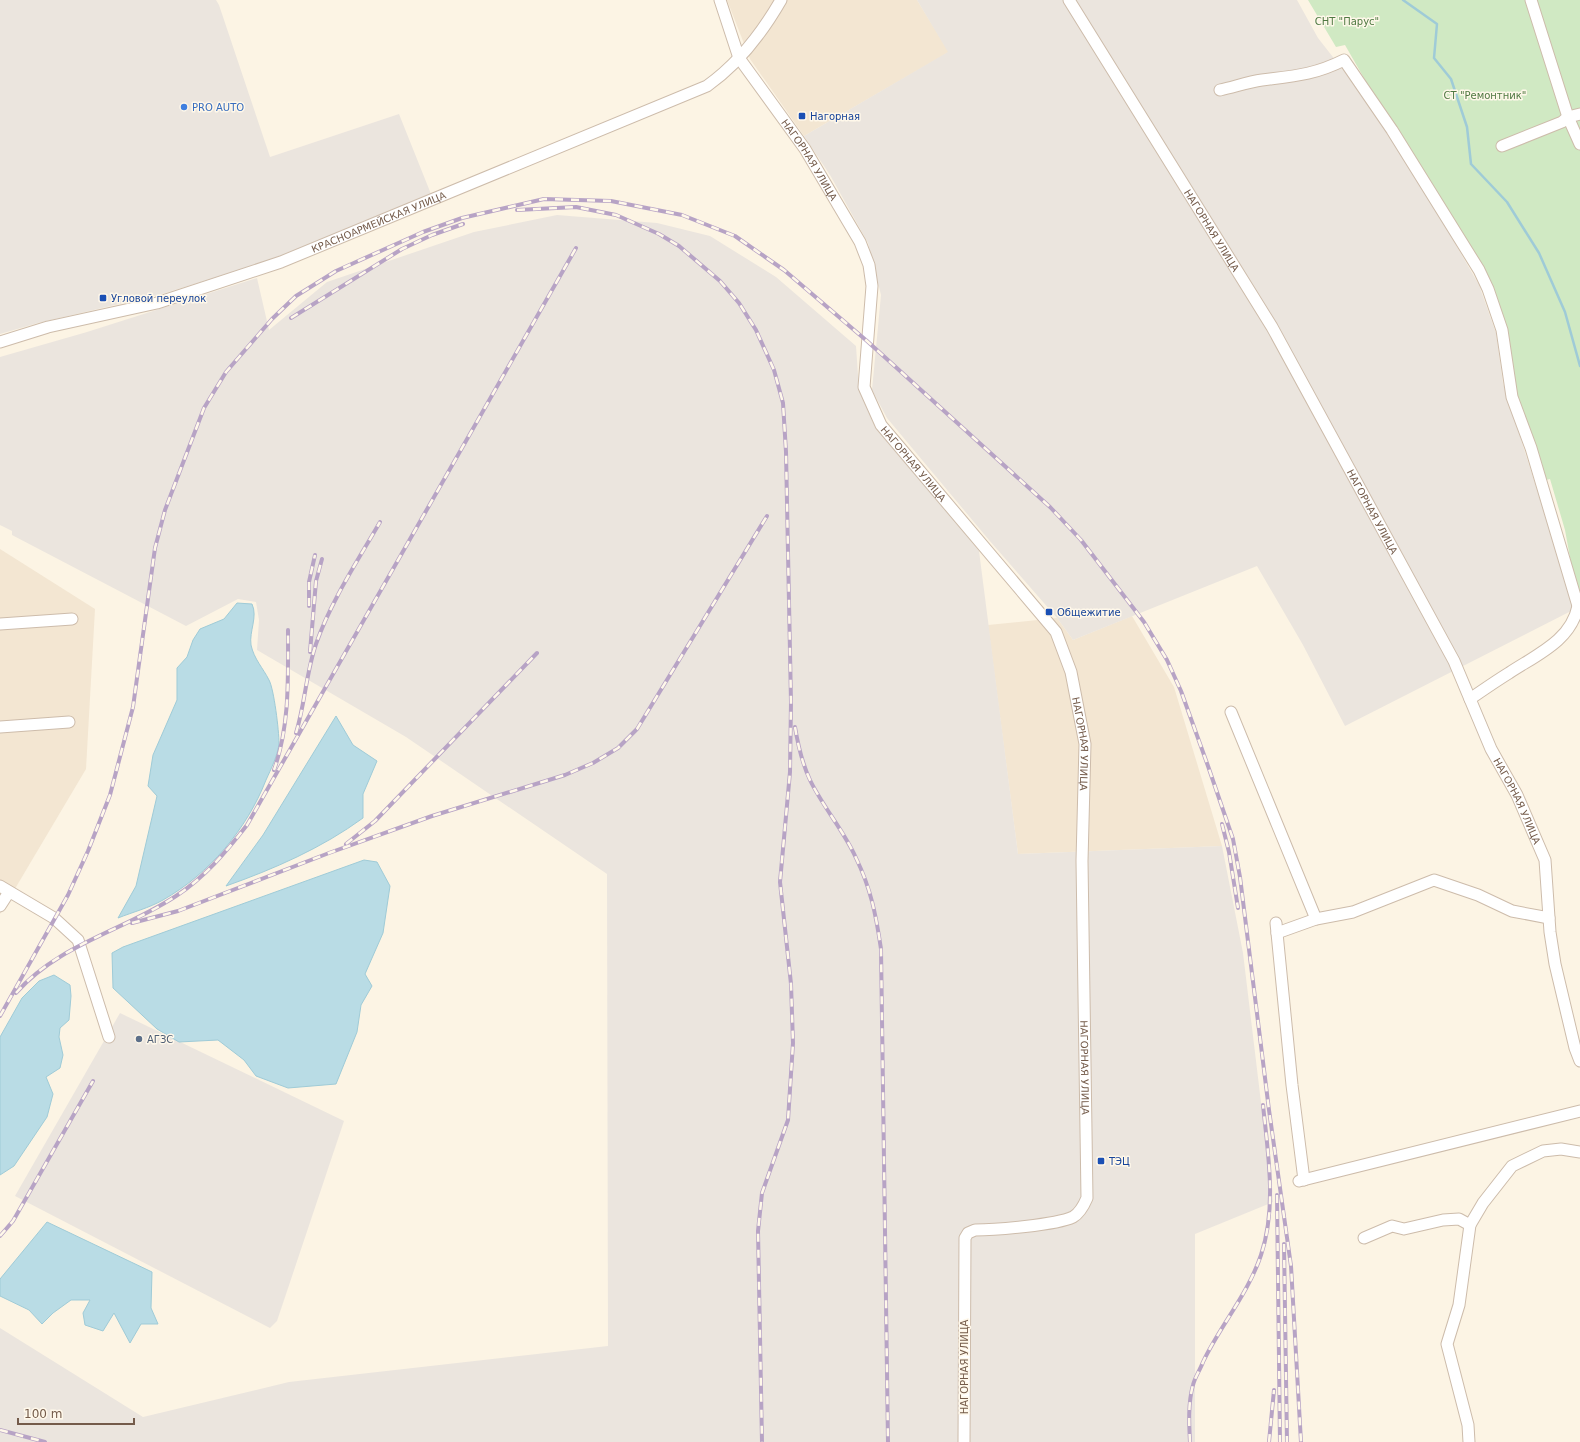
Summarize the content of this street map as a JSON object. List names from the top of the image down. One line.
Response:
{"streets":{"street":["НАГОРНАЯ УЛИЦА","КРАСНОАРМЕЙСКАЯ УЛИЦА"]},"crossings":[["НАГОРНАЯ УЛИЦА","КРАСНОАРМЕЙСКАЯ УЛИЦА"]],"parks":["СНТ \"Парус\"","СТ \"Ремонтник\""],"places":{"other":["PRO AUTO","АГЗС"],"transit":["Нагорная","Угловой переулок","Общежитие","ТЭЦ"]},"scale_bar":"100 m"}
